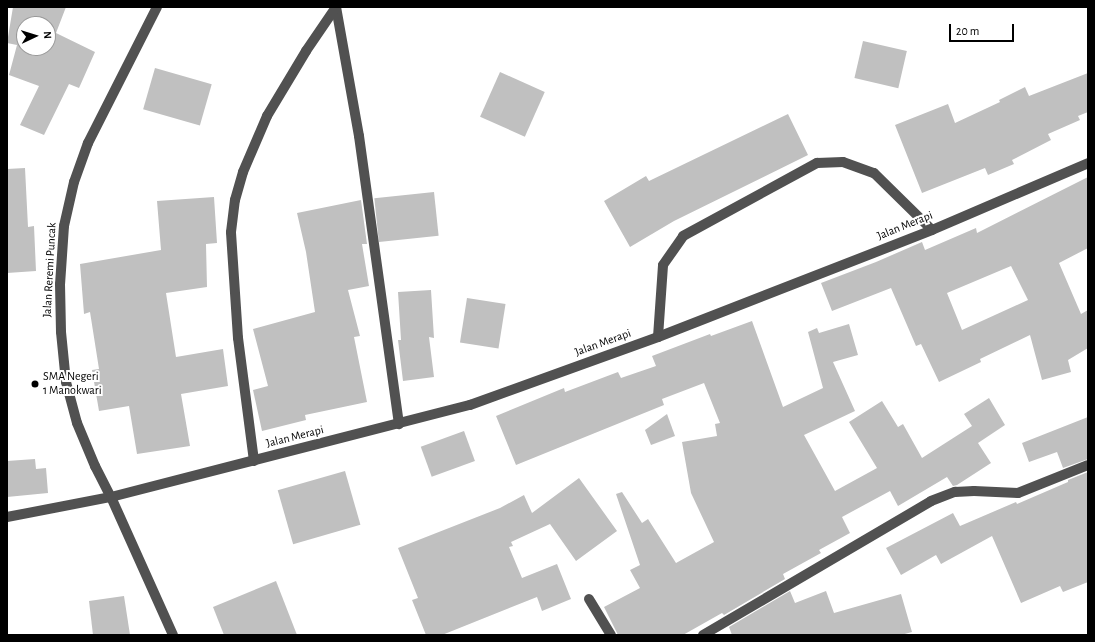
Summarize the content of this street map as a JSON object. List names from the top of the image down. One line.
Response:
{"streets":{"street":["Jalan Merapi","Jalan Reremi Puncak"]},"crossings":[["Jalan Merapi","Jalan Reremi Puncak"]],"places":["SMA Negeri 1 Manokwari"],"scale_bar":"20 m","north":"right"}
